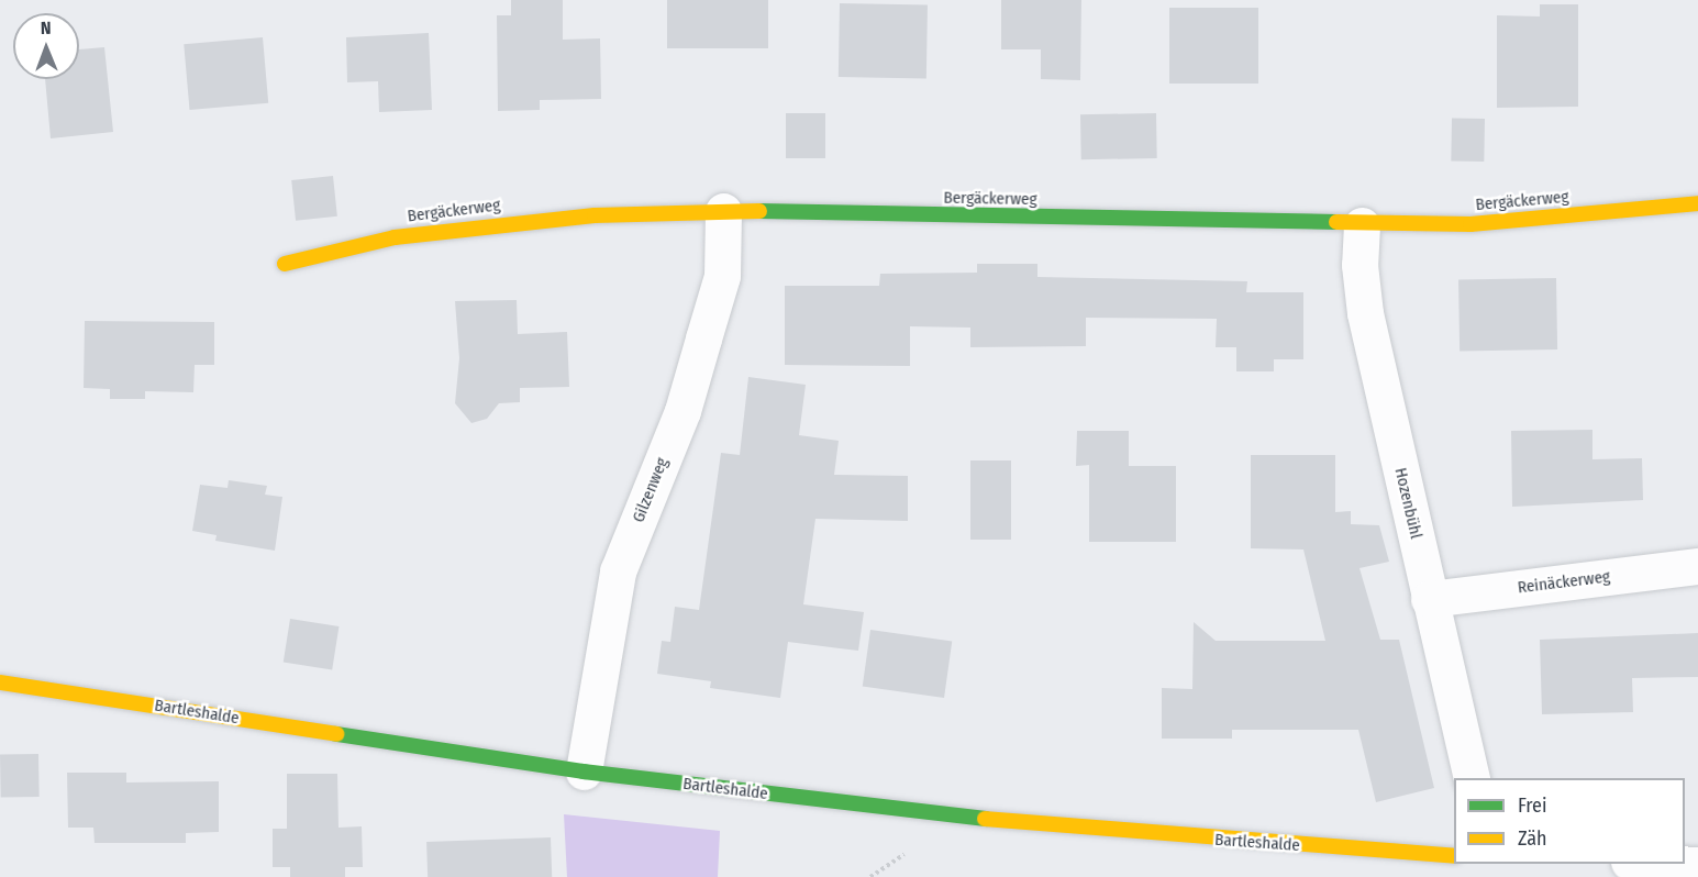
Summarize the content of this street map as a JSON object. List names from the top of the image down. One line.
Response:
{"streets":{"street":["Bergäckerweg","Gilzenweg","Hozenbühl","Reinäckerweg","Bartleshalde"]},"crossings":[["Bergäckerweg","Gilzenweg"],["Bergäckerweg","Hozenbühl"],["Gilzenweg","Bartleshalde"],["Hozenbühl","Reinäckerweg"]],"legend":["Frei","Zäh"],"north":"top"}
